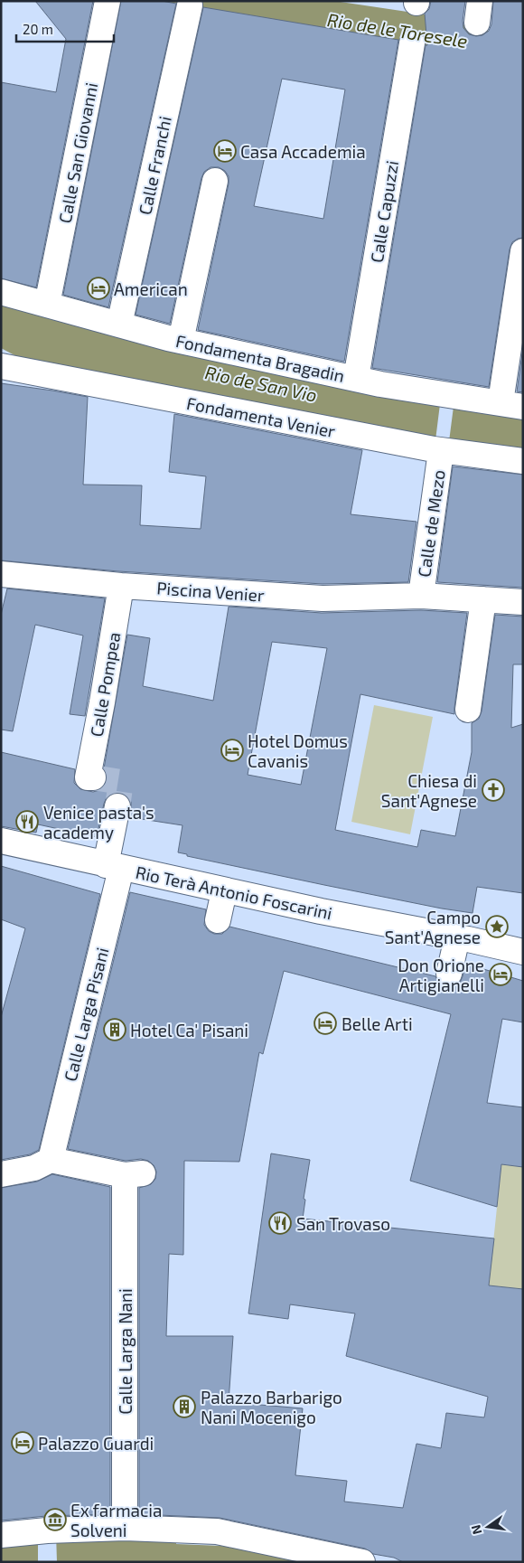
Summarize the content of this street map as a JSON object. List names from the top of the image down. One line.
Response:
{"streets":{"street":["Calle San Giovanni","Calle Franchi","Calle Capuzzi","Fondamenta Bragadin","Fondamenta Venier","Calle de Mezo","Piscina Venier","Calle Pompea","Rio Terà Antonio Foscarini","Calle Larga Pisani","Calle Larga Nani"]},"crossings":[["Calle San Giovanni","Fondamenta Bragadin"],["Calle Franchi","Fondamenta Bragadin"],["Calle Capuzzi","Fondamenta Bragadin"],["Fondamenta Venier","Calle de Mezo"],["Calle de Mezo","Piscina Venier"],["Piscina Venier","Calle Pompea"],["Rio Terà Antonio Foscarini","Calle Larga Pisani"],["Calle Larga Pisani","Calle Larga Nani"]],"water":["Rio de le Toresele","Rio de San Vio"],"places":{"hotel":["Casa Accademia","American","Hotel Domus Cavanis","Don Orione Artigianelli","Belle Arti","Palazzo Guardi"],"church":["Chiesa di Sant'Agnese"],"restaurant":["Venice pasta's academy","San Trovaso"],"place":["Campo Sant'Agnese"],"building":["Hotel Ca' Pisani","Palazzo Barbarigo Nani Mocenigo"],"museum":["Ex farmacia Solveni"]},"scale_bar":"20 m","north":"left"}
